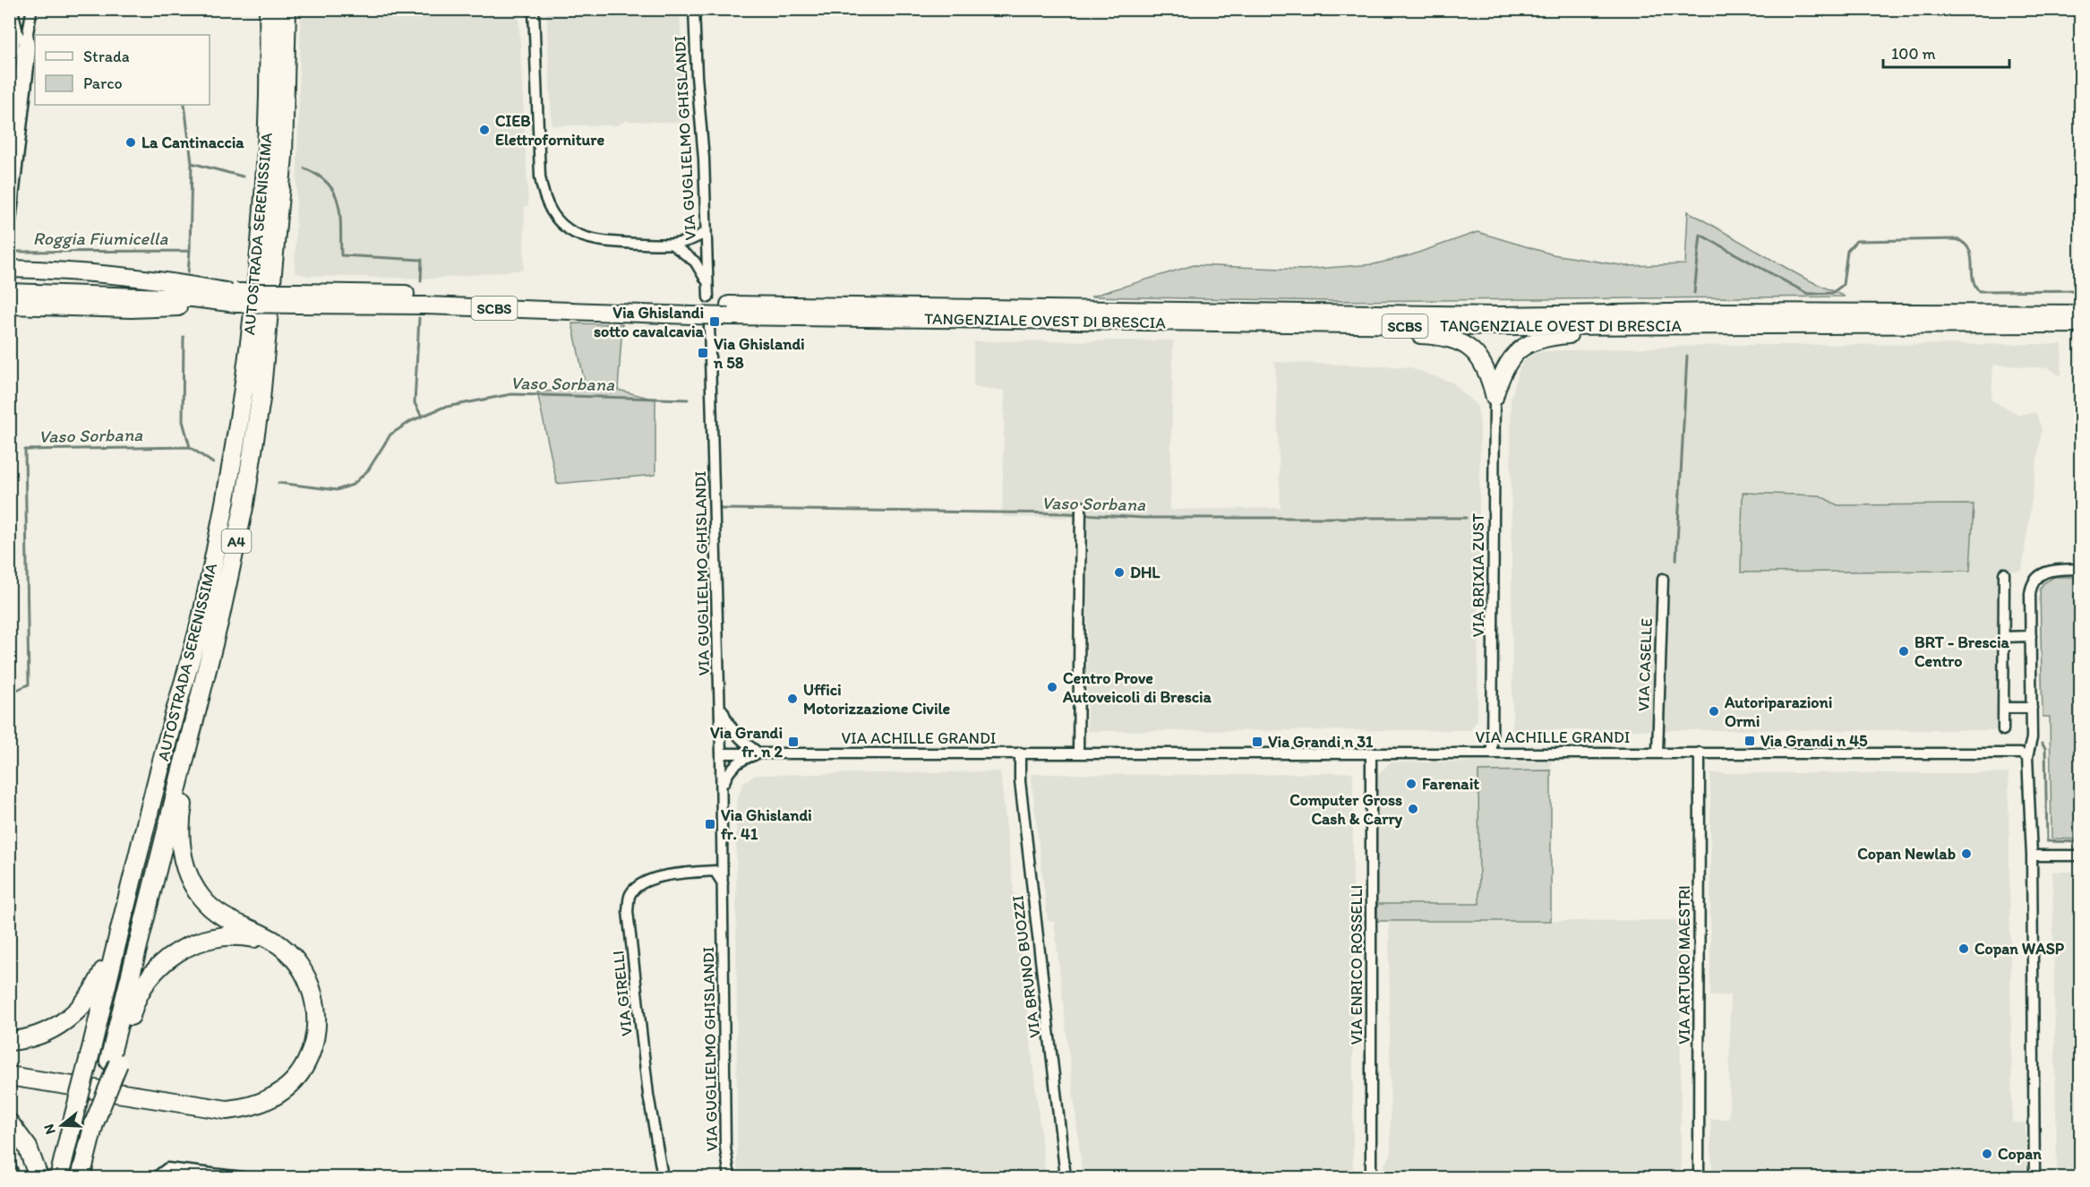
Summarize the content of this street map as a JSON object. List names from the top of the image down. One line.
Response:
{"streets":{"highway":["AUTOSTRADA SERENISSIMA","SCBS","TANGENZIALE OVEST DI BRESCIA","A4"],"street":["VIA GUGLIELMO GHISLANDI","VIA BRIXIA ZUST","VIA CASELLE","VIA ACHILLE GRANDI","VIA ENRICO ROSSELLI","VIA ARTURO MAESTRI","VIA BRUNO BUOZZI","VIA GIRELLI"]},"crossings":[["VIA GUGLIELMO GHISLANDI","VIA ACHILLE GRANDI"],["VIA GUGLIELMO GHISLANDI","VIA GIRELLI"],["VIA BRIXIA ZUST","VIA ACHILLE GRANDI"],["VIA CASELLE","VIA ACHILLE GRANDI"],["VIA ACHILLE GRANDI","VIA ENRICO ROSSELLI"],["VIA ACHILLE GRANDI","VIA ARTURO MAESTRI"],["VIA ACHILLE GRANDI","VIA BRUNO BUOZZI"]],"water":["Roggia Fiumicella","Vaso Sorbana"],"places":{"other":["CIEB Elettroforniture","La Cantinaccia","DHL","BRT - Brescia Centro","Centro Prove Autoveicoli di Brescia","Uffici Motorizzazione Civile","Autoriparazioni Ormi","Farenait","Computer Gross Cash & Carry","Copan Newlab","Copan WASP","Copan"],"transit":["Via Ghislandi sotto cavalcavia","Via Ghislandi n 58","Via Grandi n 45","Via Grandi fr. n 2","Via Grandi n 31","Via Ghislandi fr. 41"]},"legend":["Strada","Parco"],"scale_bar":"100 m","north":"left"}
